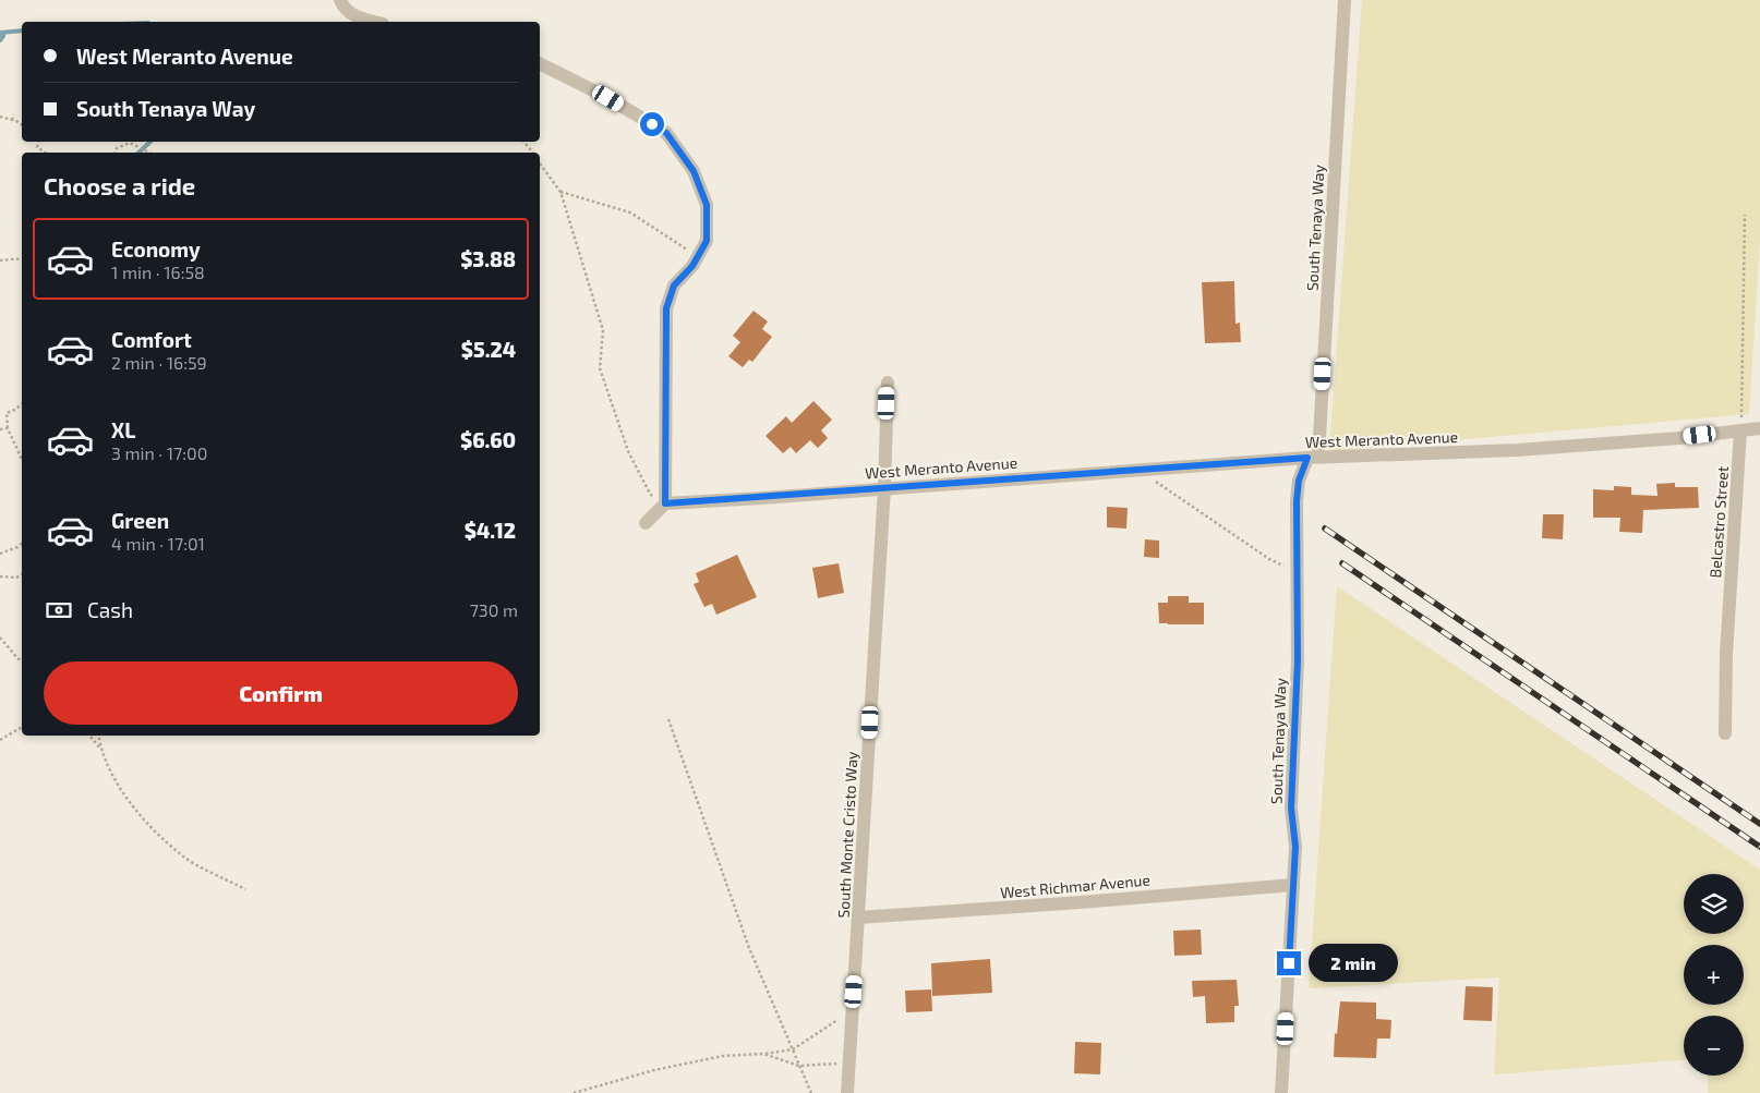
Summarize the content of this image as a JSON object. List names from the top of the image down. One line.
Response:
{"streets":{"street":["South Tenaya Way","West Meranto Avenue","Belcastro Street","South Monte Cristo Way","West Richmar Avenue"]},"crossings":[["South Tenaya Way","West Meranto Avenue"],["South Tenaya Way","West Richmar Avenue"],["West Meranto Avenue","Belcastro Street"],["West Meranto Avenue","South Monte Cristo Way"],["South Monte Cristo Way","West Richmar Avenue"]],"page":{"banner":["West Meranto Avenue","South Tenaya Way"],"heading":"Choose a ride","list":[{"name":"Economy","note":"1 min · 16:58","value":"$3.88"},{"name":"Comfort","note":"2 min · 16:59","value":"$5.24"},{"name":"XL","note":"3 min · 17:00","value":"$6.60"},{"name":"Green","note":"4 min · 17:01","value":"$4.12"}],"pay":["Cash","730 m"],"buttons":"Confirm","map_buttons":["+","−"],"bubble":"2 min"}}
